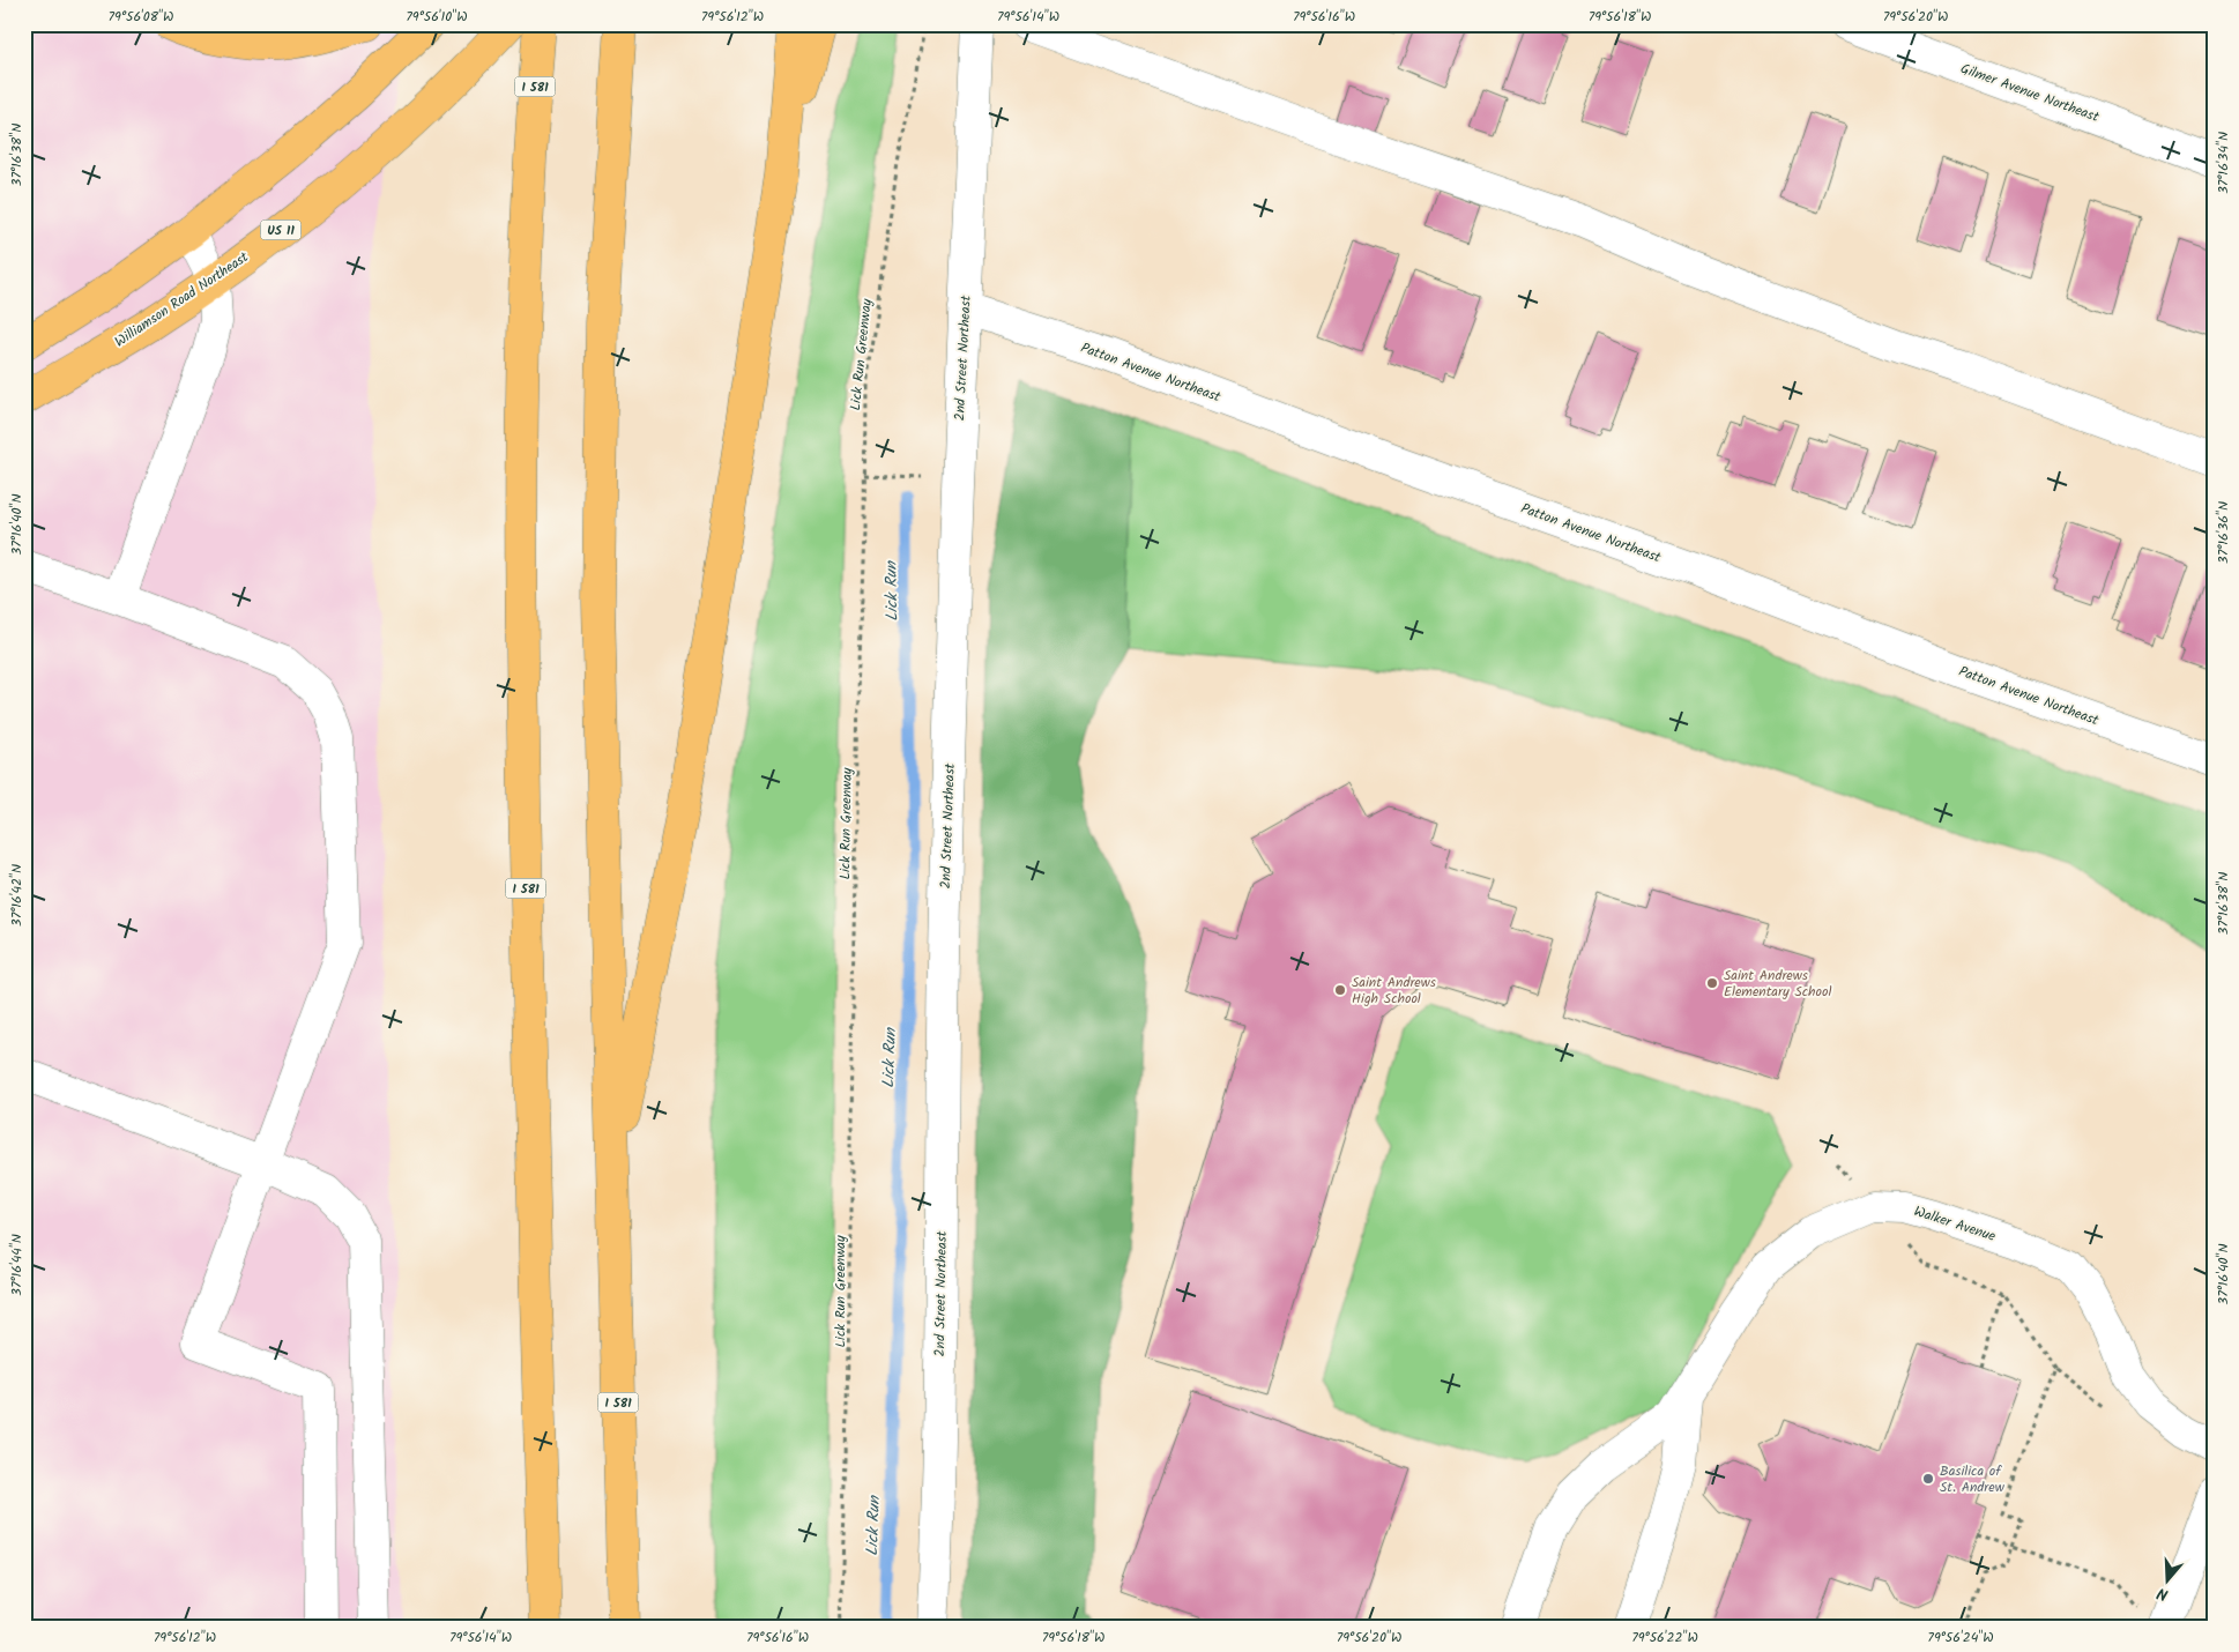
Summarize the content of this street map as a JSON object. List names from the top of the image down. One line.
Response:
{"streets":{"main road":["I 581","US 11","Williamson Road Northeast"],"street":["Gilmer Avenue Northeast","2nd Street Northeast","Patton Avenue Northeast","Walker Avenue"],"path":["Lick Run Greenway"]},"crossings":[["2nd Street Northeast","Patton Avenue Northeast"]],"water":["Lick Run"],"places":["Saint Andrews Elementary School","Saint Andrews High School","Basilica of St. Andrew"],"north":"bottom","coordinates":["79°56'08\"W","79°56'10\"W","79°56'12\"W","79°56'14\"W","79°56'16\"W","79°56'18\"W","79°56'20\"W","37°16'38\"N","37°16'34\"N","37°16'40\"N","37°16'36\"N","37°16'42\"N","37°16'44\"N","79°56'22\"W","79°56'24\"W"]}
